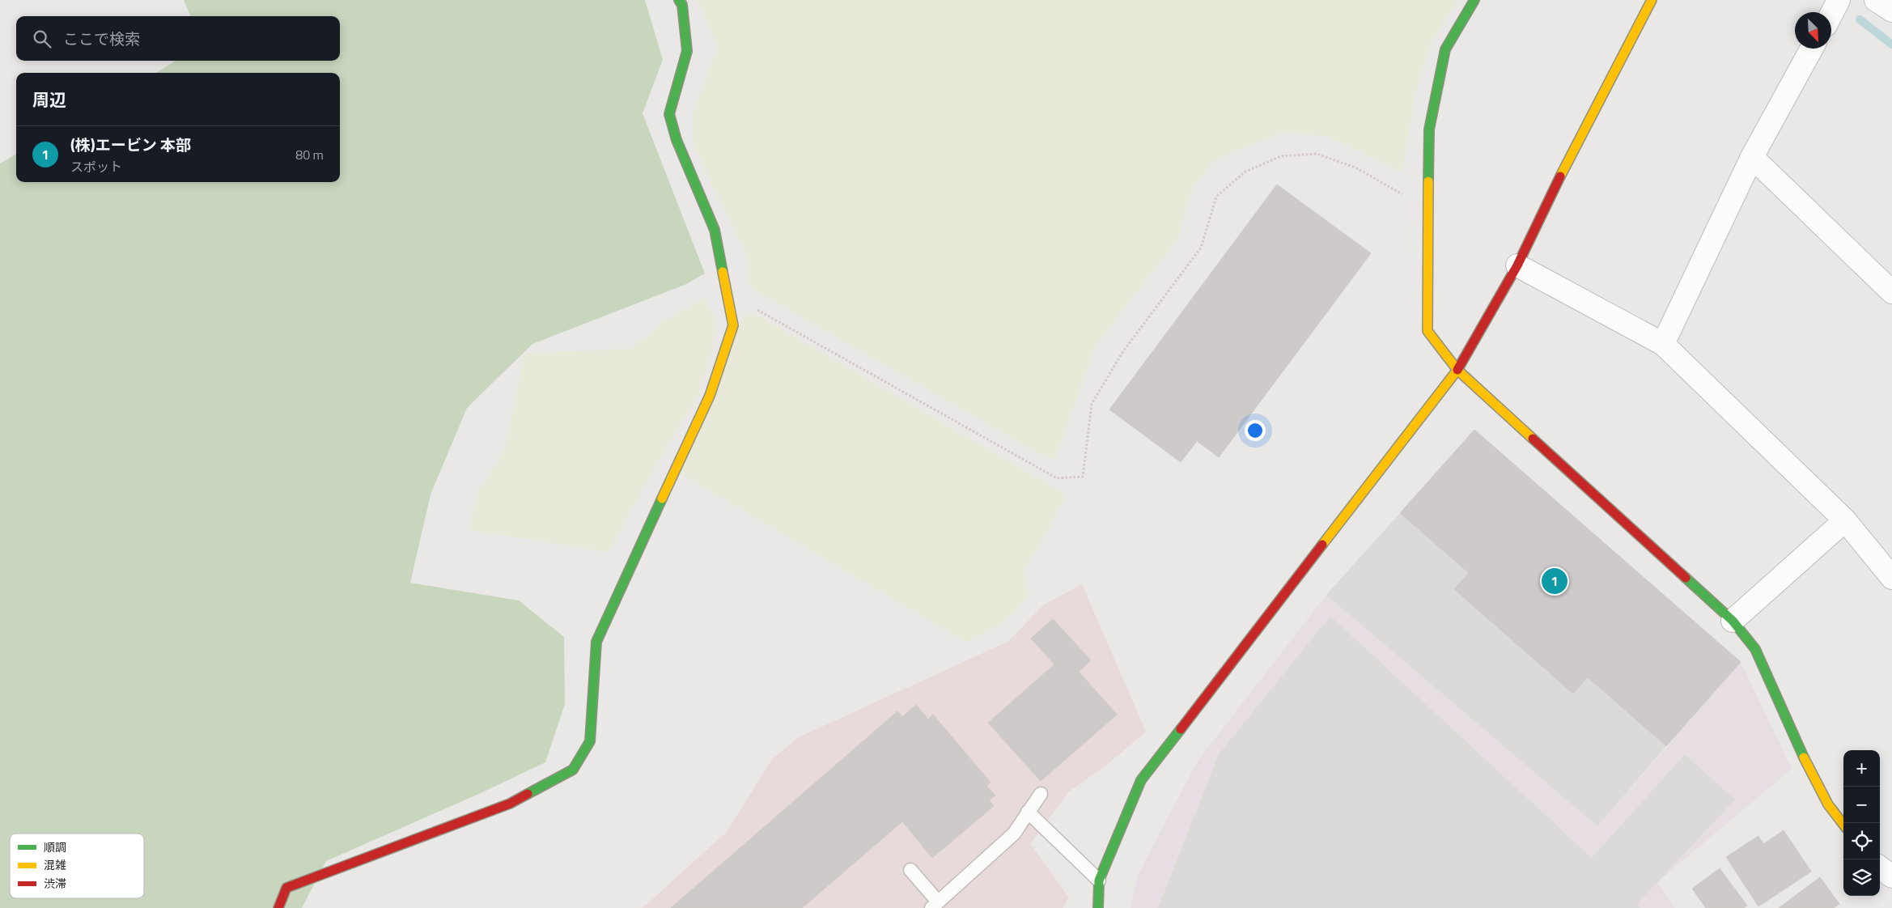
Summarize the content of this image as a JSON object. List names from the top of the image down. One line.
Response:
{"legend":["順調","混雑","渋滞"],"north":"bottom right","page":{"search":"ここで検索","heading":"周辺","list":[{"mark":"1","name":"(株)エービン 本部","note":"スポット","value":"80 m"}],"pins":"1","map_buttons":["+","−"]}}
